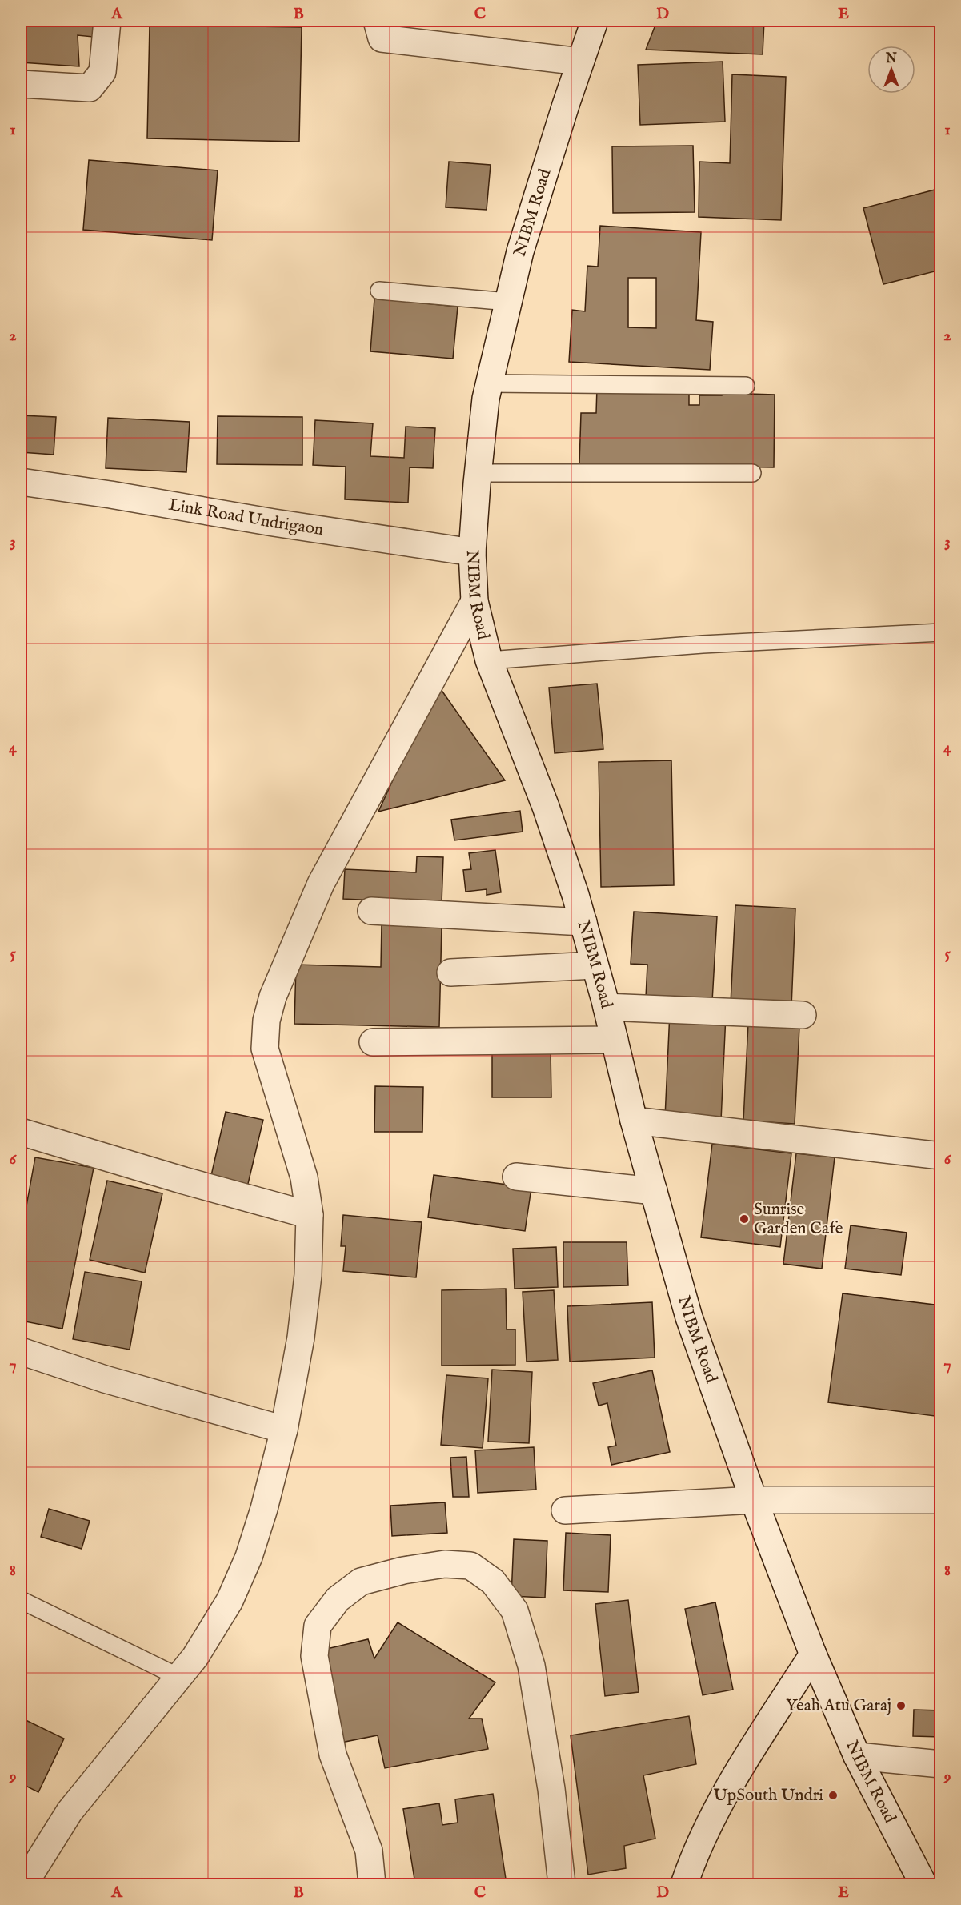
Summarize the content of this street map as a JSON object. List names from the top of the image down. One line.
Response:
{"streets":{"street":["NIBM Road","Link Road Undrigaon"]},"crossings":[["NIBM Road","Link Road Undrigaon"]],"places":["Sunrise Garden Cafe","Yeah Atu Garaj","UpSouth Undri"],"north":"top","grid":{"columns":["A","B","C","D","E"],"rows":["1","2","3","4","5","6","7","8","9"]}}
